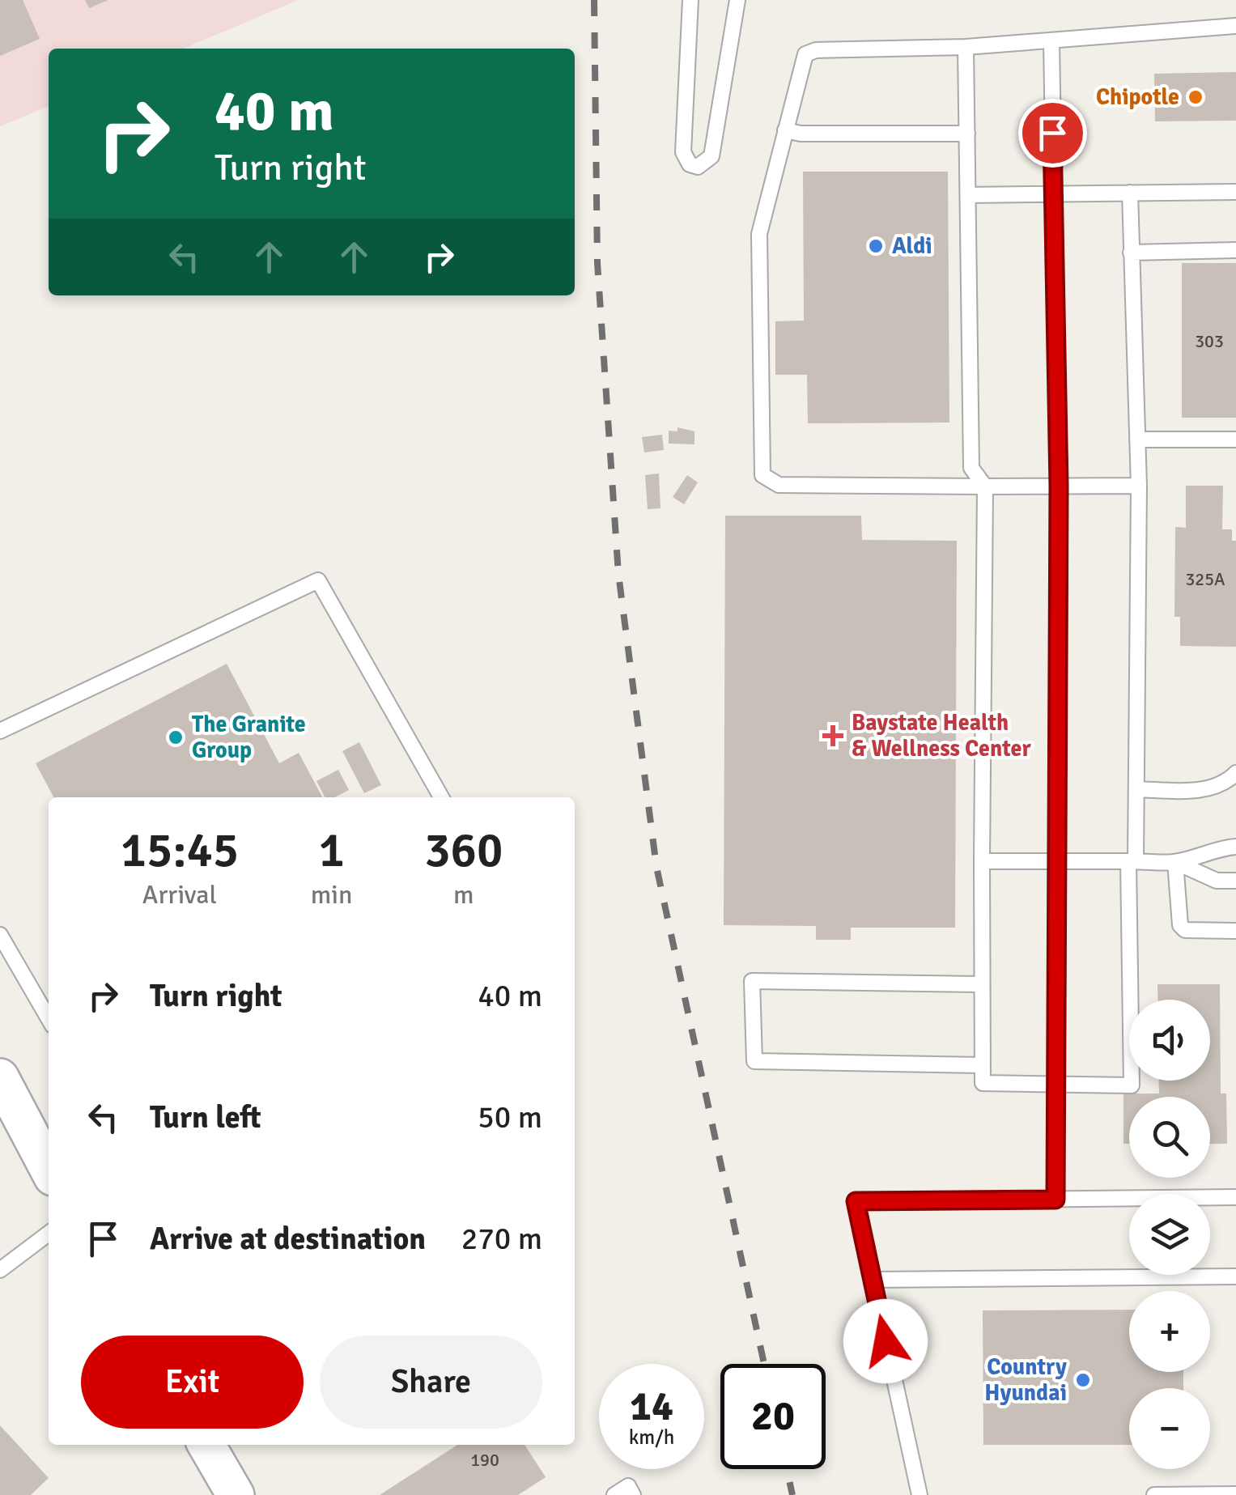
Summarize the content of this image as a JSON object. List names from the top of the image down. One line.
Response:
{"places":{"other":["Chipotle","Aldi","The Granite Group","Country Hyundai"],"health":["Baystate Health & Wellness Center"]},"house_numbers":["303","325A","190"],"page":{"turn":["40 m","Turn right"],"eta":["15:45","Arrival","1","min","360","m"],"list":[{"name":"Turn right","value":"40 m"},{"name":"Turn left","value":"50 m"},{"name":"Arrive at destination","value":"270 m"}],"map_buttons":["+","−"],"buttons":["Exit","Share"],"speed":"14 km/h","limit":"20"}}
